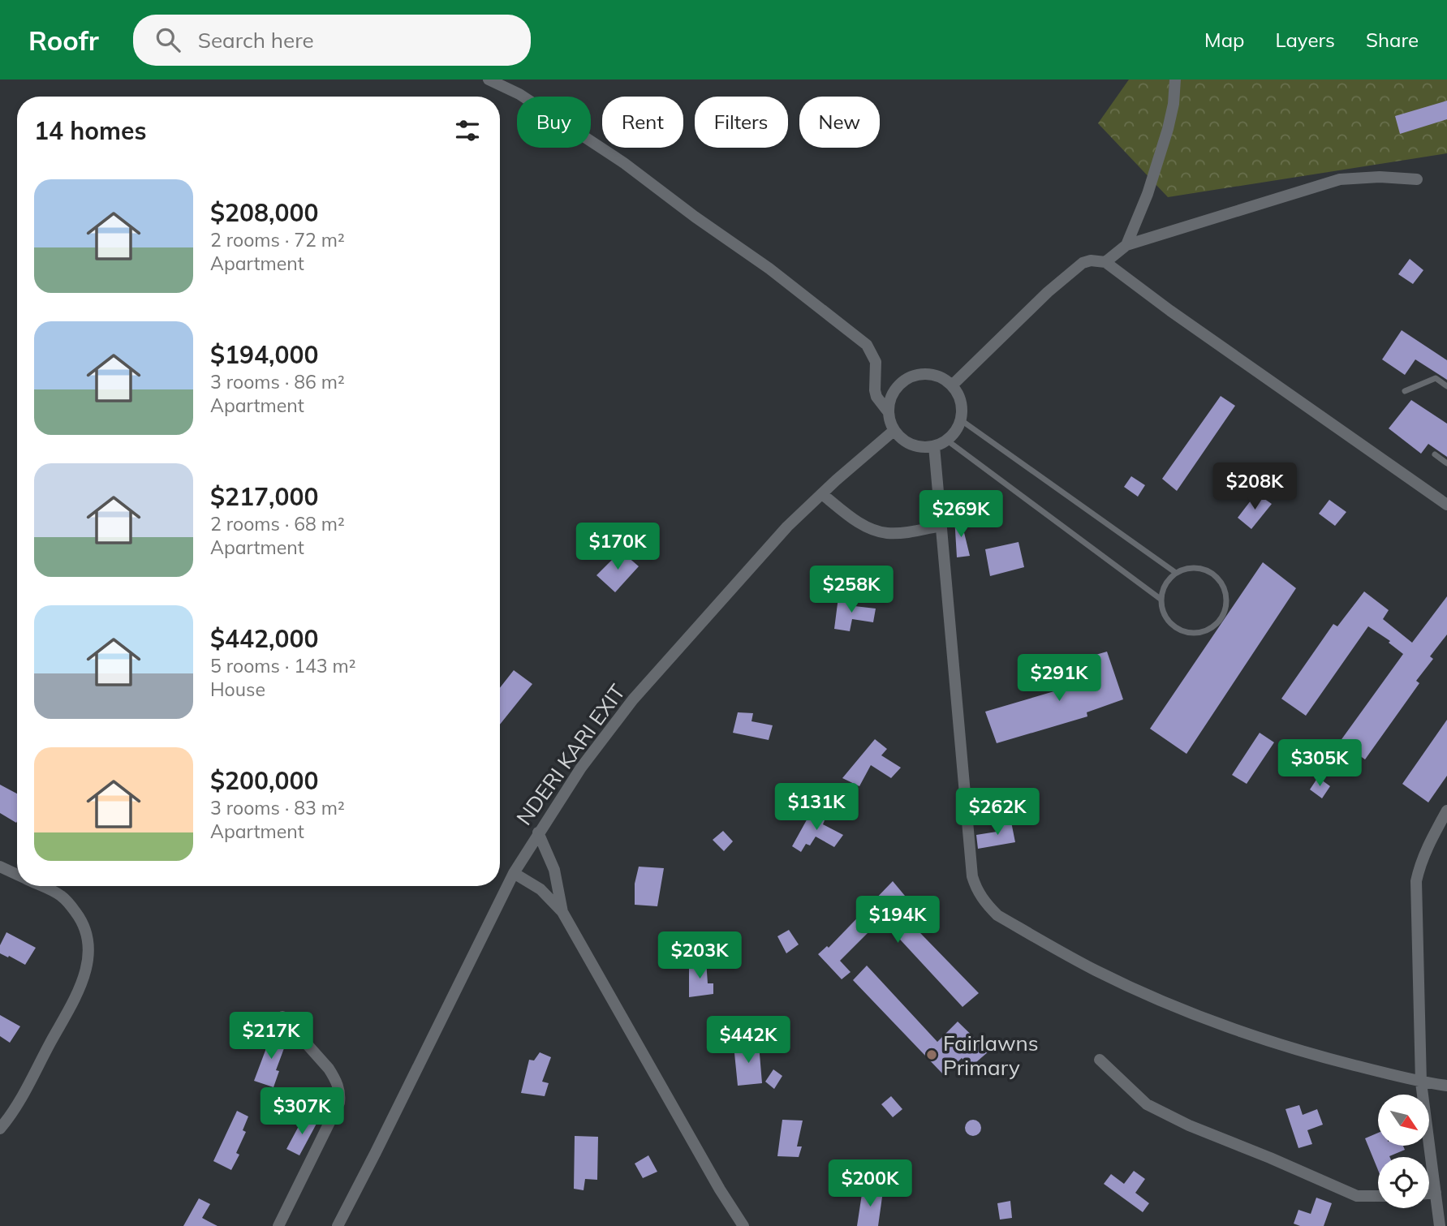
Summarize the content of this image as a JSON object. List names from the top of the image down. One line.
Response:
{"streets":{"street":["NDERI KARI EXIT"]},"places":["Fairlawns Primary"],"north":"bottom right","page":{"header":"Roofr","search":"Search here","nav":["Map","Layers","Share"],"chip":["Buy","Rent","Filters","New"],"heading":"14 homes","list":[{"name":"$208,000","note":"2 rooms · 72 m² · Apartment"},{"name":"$194,000","note":"3 rooms · 86 m² · Apartment"},{"name":"$217,000","note":"2 rooms · 68 m² · Apartment"},{"name":"$442,000","note":"5 rooms · 143 m² · House"},{"name":"$200,000","note":"3 rooms · 83 m² · Apartment"}],"price":["$208K","$269K","$170K","$258K","$291K","$305K","$131K","$262K","$194K","$203K","$217K","$442K","$307K","$200K"]}}
